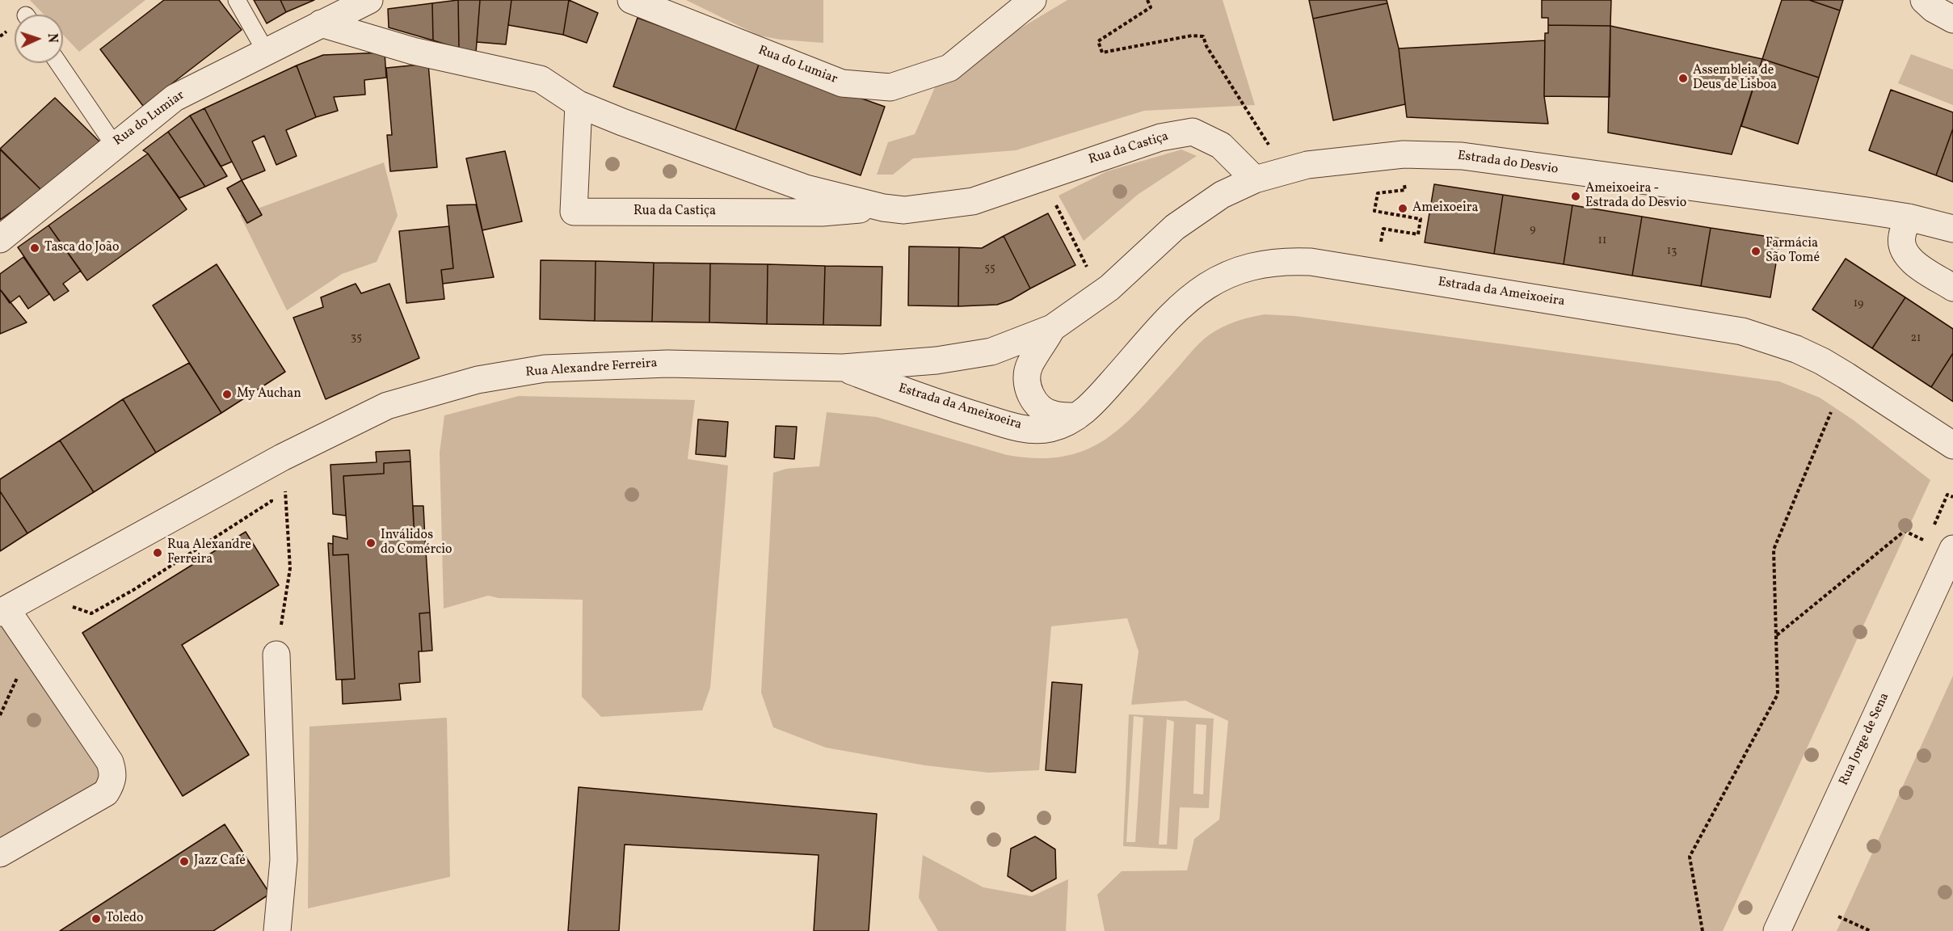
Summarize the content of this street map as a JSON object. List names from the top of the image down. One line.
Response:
{"streets":{"street":["Rua do Lumiar","Rua da Castiça","Estrada do Desvio","Estrada da Ameixoeira","Rua Alexandre Ferreira","Rua Jorge de Sena"]},"crossings":[["Rua do Lumiar","Rua da Castiça"],["Rua da Castiça","Estrada do Desvio"],["Estrada do Desvio","Rua Alexandre Ferreira"],["Estrada da Ameixoeira","Rua Alexandre Ferreira"]],"places":["Assembleia de Deus de Lisboa","Ameixoeira - Estrada do Desvio","Ameixoeira","Tasca do João","Farmácia São Tomé","My Auchan","Inválidos do Comércio","Rua Alexandre Ferreira","Jazz Café","Toledo"],"house_numbers":["9","11","13","55","19","35","21"],"north":"right"}
